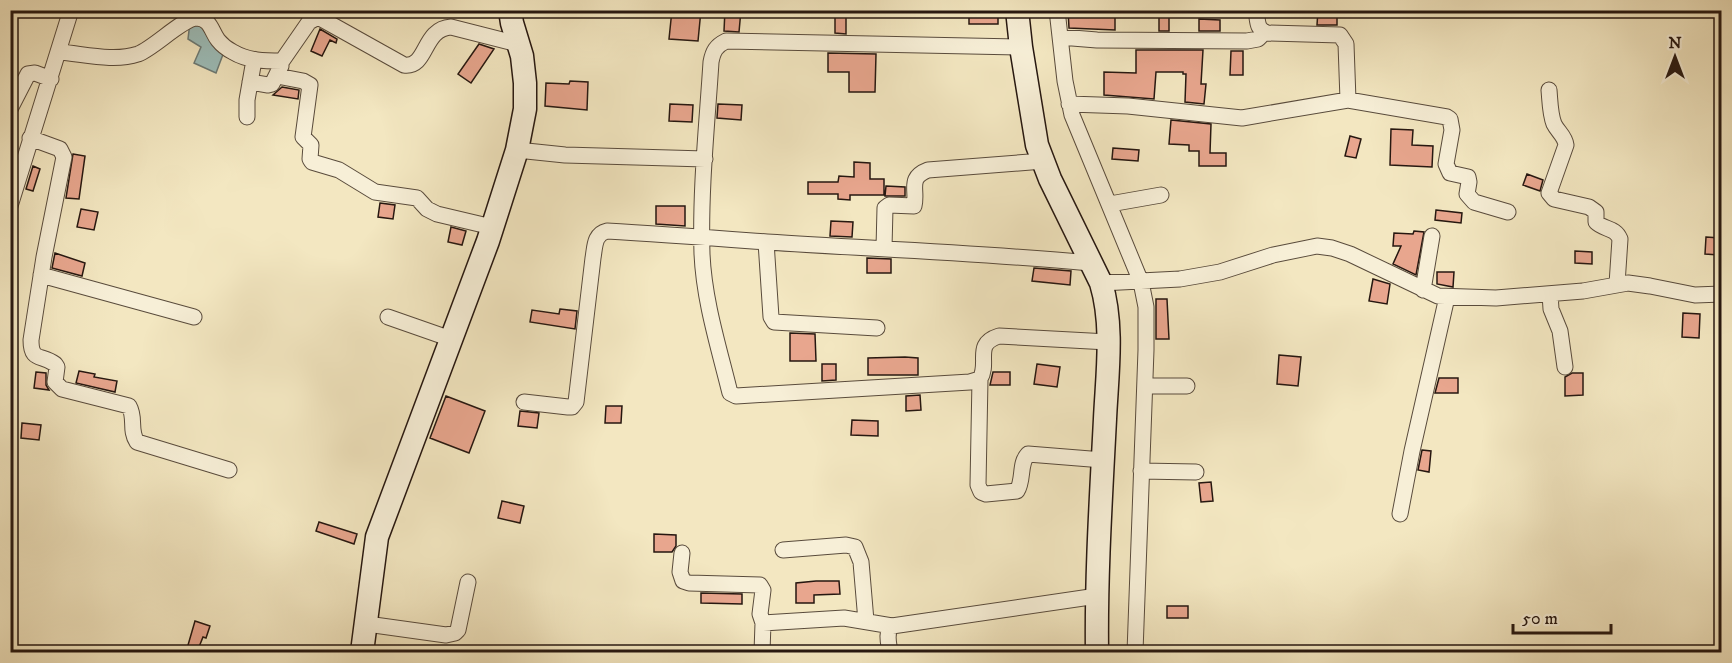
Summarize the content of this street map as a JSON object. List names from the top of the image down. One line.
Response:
{"scale_bar":"50 m","north":"top"}
